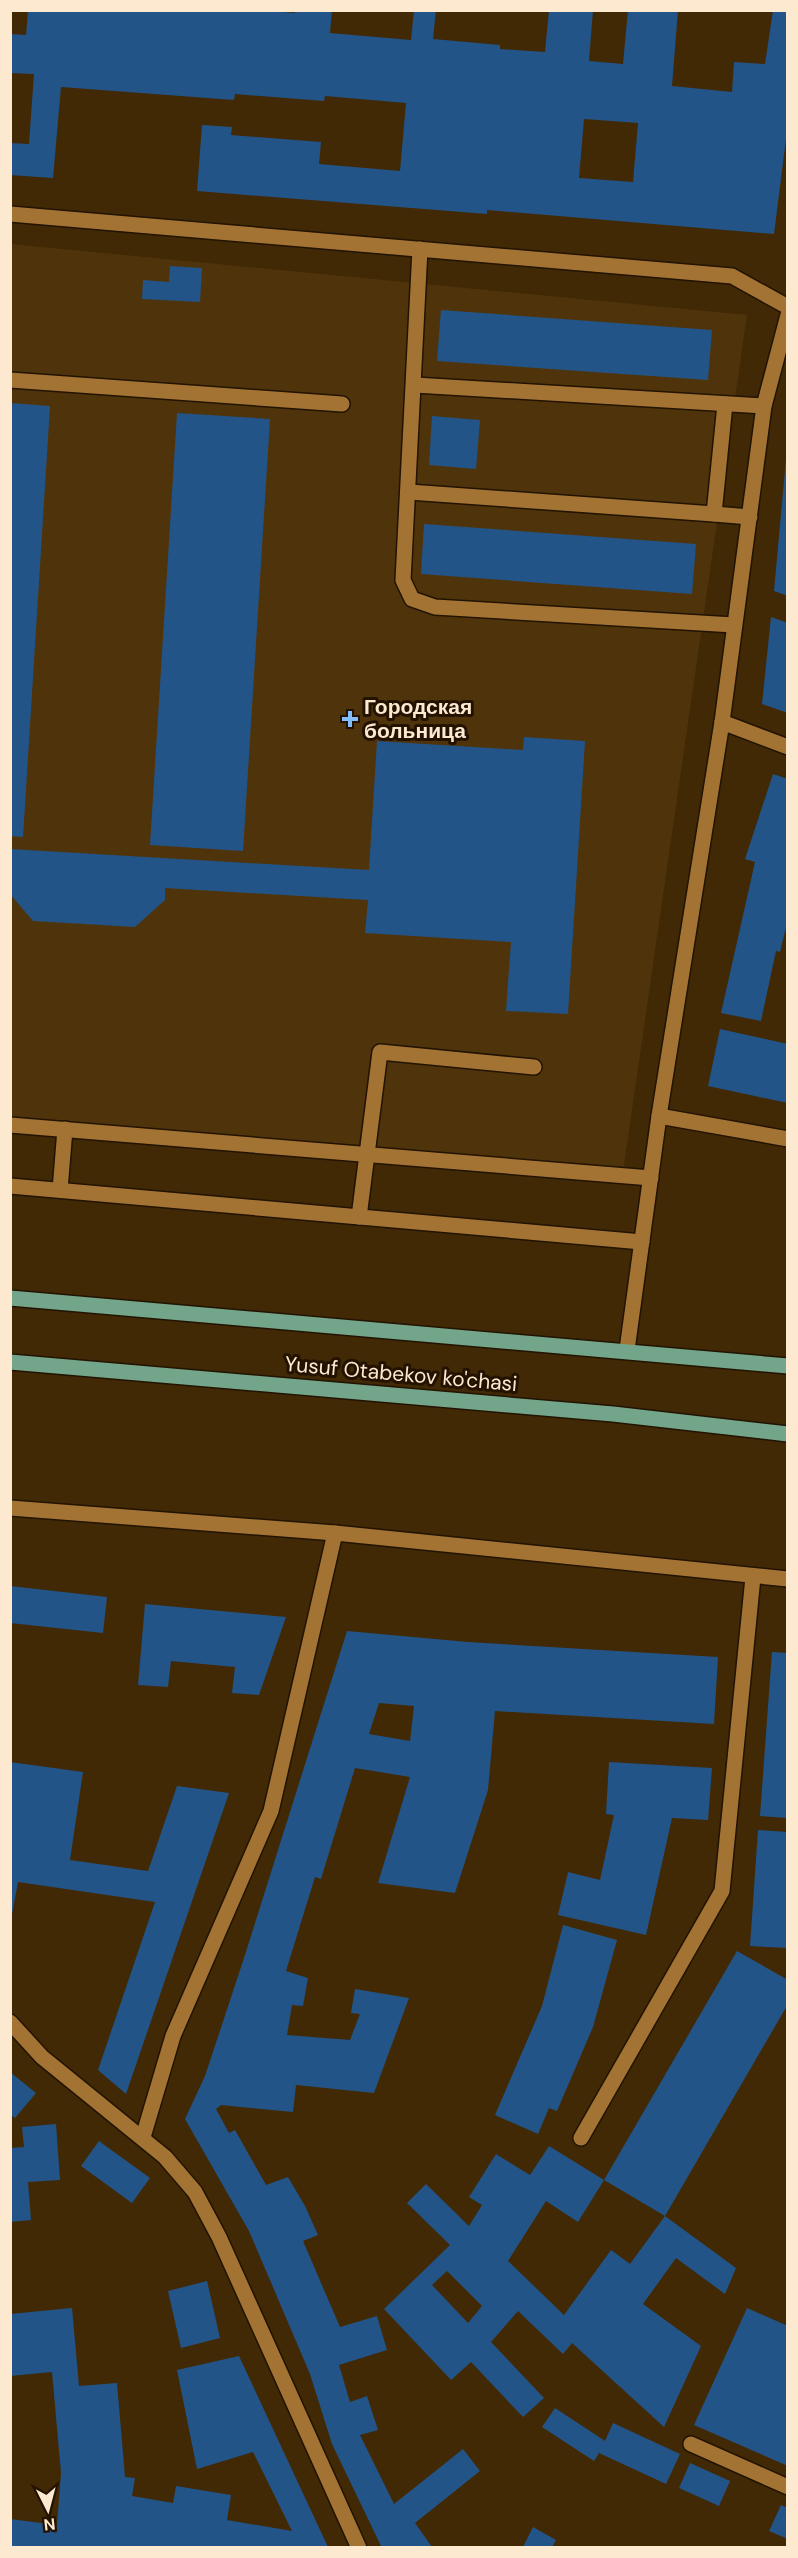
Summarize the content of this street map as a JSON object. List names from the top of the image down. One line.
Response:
{"streets":{"main road":["Yusuf Otabekov ko'chasi"]},"places":{"health":["Городская больница"]},"north":"bottom"}
